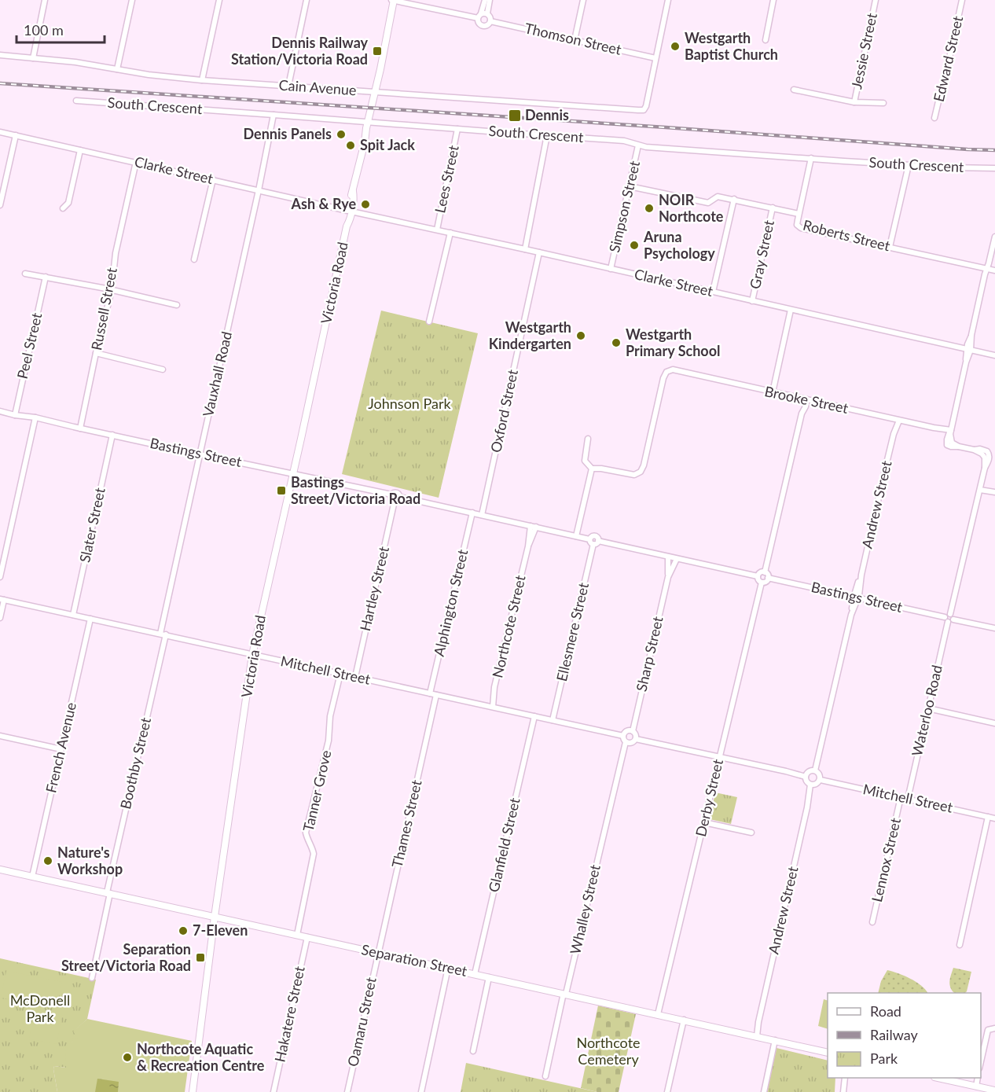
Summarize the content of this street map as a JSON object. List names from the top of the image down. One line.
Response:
{"streets":{"street":["Thomson Street","Jessie Street","Edward Street","Cain Avenue","South Crescent","Clarke Street","Lees Street","Simpson Street","Roberts Street","Gray Street","Victoria Road","Russell Street","Peel Street","Vauxhall Road","Brooke Street","Oxford Street","Bastings Street","Andrew Street","Slater Street","Hartley Street","Alphington Street","Northcote Street","Ellesmere Street","Sharp Street","Mitchell Street","Waterloo Road","French Avenue","Boothby Street","Tanner Grove","Derby Street","Thames Street","Glanfield Street","Lennox Street","Whalley Street","Separation Street","Hakatere Street","Oamaru Street"]},"crossings":[["Thomson Street","Cain Avenue"],["Cain Avenue","Victoria Road"],["South Crescent","Lees Street"],["South Crescent","Simpson Street"],["South Crescent","Victoria Road"],["South Crescent","Vauxhall Road"],["Clarke Street","Lees Street"],["Clarke Street","Simpson Street"],["Clarke Street","Gray Street"],["Clarke Street","Victoria Road"],["Clarke Street","Russell Street"],["Clarke Street","Vauxhall Road"],["Clarke Street","Oxford Street"],["Simpson Street","Roberts Street"],["Roberts Street","Gray Street"],["Victoria Road","Bastings Street"],["Victoria Road","Mitchell Street"],["Victoria Road","Separation Street"],["Russell Street","Bastings Street"],["Peel Street","Bastings Street"],["Vauxhall Road","Bastings Street"],["Vauxhall Road","Mitchell Street"],["Vauxhall Road","Boothby Street"],["Brooke Street","Andrew Street"],["Bastings Street","Andrew Street"],["Bastings Street","Slater Street"],["Bastings Street","Hartley Street"],["Bastings Street","Waterloo Road"],["Bastings Street","Derby Street"],["Andrew Street","Mitchell Street"],["Andrew Street","Separation Street"],["Slater Street","Mitchell Street"],["Hartley Street","Mitchell Street"],["Alphington Street","Mitchell Street"],["Northcote Street","Mitchell Street"],["Ellesmere Street","Mitchell Street"],["Sharp Street","Mitchell Street"],["Sharp Street","Whalley Street"],["Mitchell Street","Waterloo Road"],["Mitchell Street","French Avenue"],["Mitchell Street","Boothby Street"],["Mitchell Street","Tanner Grove"],["Mitchell Street","Thames Street"],["Mitchell Street","Glanfield Street"],["Mitchell Street","Lennox Street"],["Mitchell Street","Whalley Street"],["French Avenue","Separation Street"],["Boothby Street","Separation Street"],["Tanner Grove","Separation Street"],["Derby Street","Separation Street"],["Thames Street","Separation Street"],["Thames Street","Oamaru Street"],["Glanfield Street","Separation Street"],["Whalley Street","Separation Street"],["Separation Street","Hakatere Street"],["Separation Street","Oamaru Street"]],"parks":["Johnson Park","McDonell Park","Northcote Cemetery"],"places":{"other":["Westgarth Baptist Church","Dennis Panels","Spit Jack","Ash & Rye","NOIR Northcote","Aruna Psychology","Westgarth Kindergarten","Westgarth Primary School","Nature's Workshop","7-Eleven","Northcote Aquatic & Recreation Centre"],"transit":["Dennis Railway Station/Victoria Road","Dennis","Bastings Street/Victoria Road","Separation Street/Victoria Road"]},"legend":["Road","Railway","Park"],"scale_bar":"100 m"}
